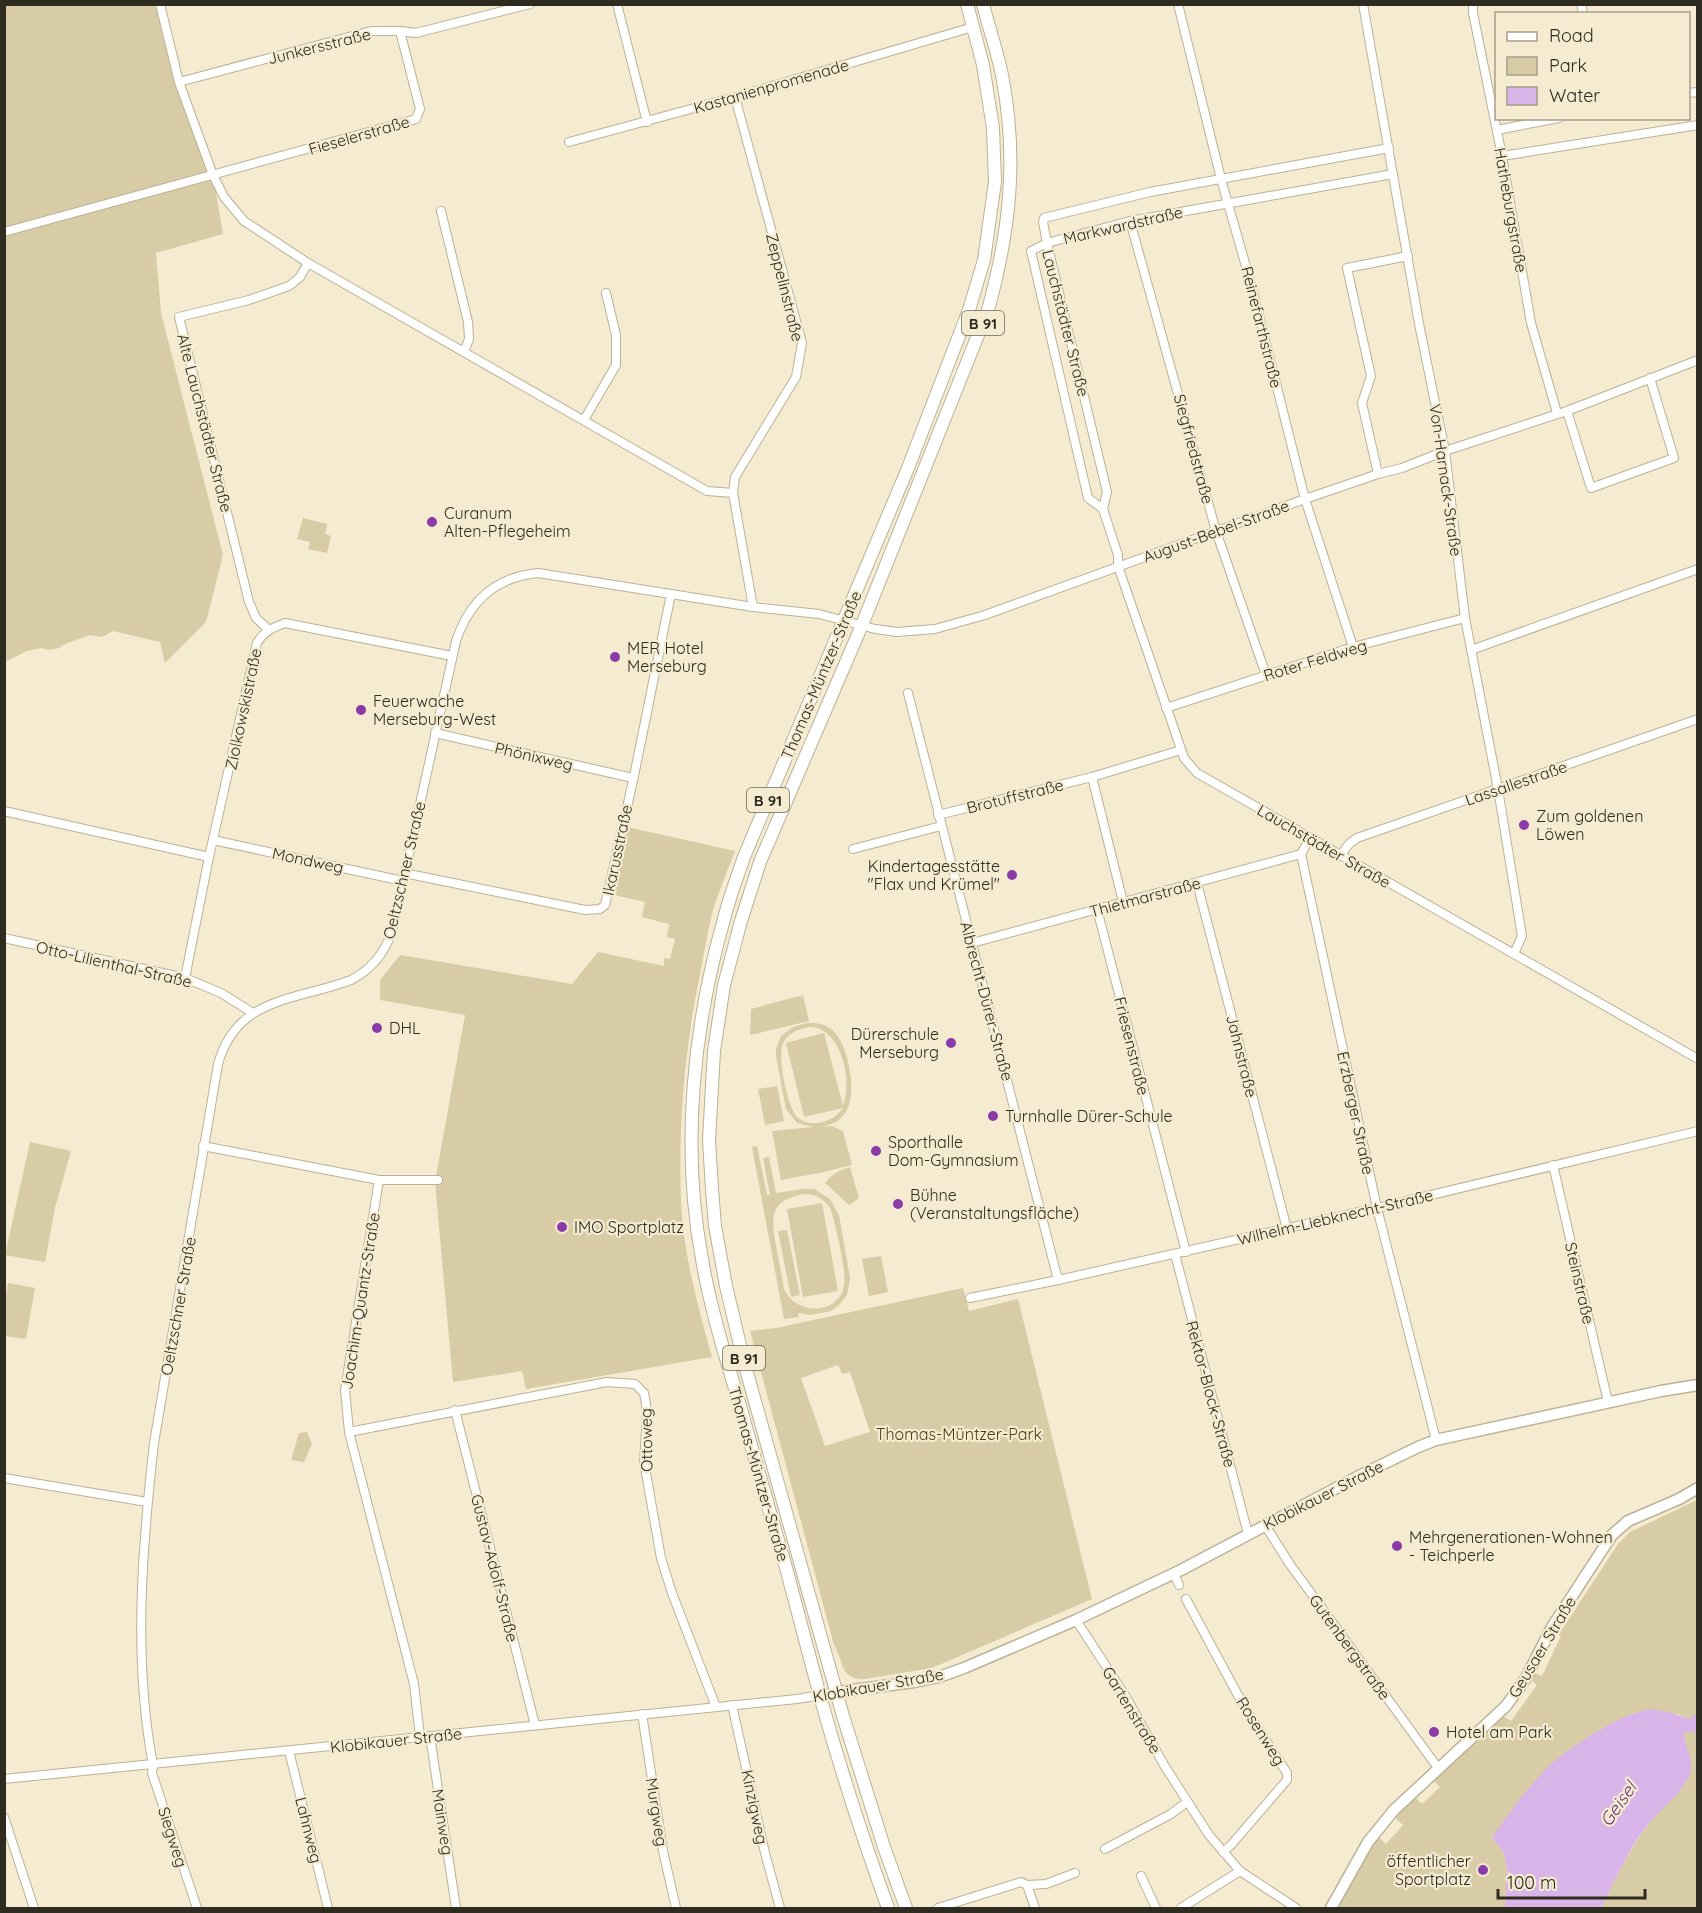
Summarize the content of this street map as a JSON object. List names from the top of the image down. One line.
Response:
{"streets":{"main road":["B 91","Thomas-Müntzer-Straße"],"street":["Junkersstraße","Kastanienpromenade","Fieselerstraße","Hatheburgstraße","Markwardstraße","Zeppelinstraße","Lauchstädter Straße","Reinefarthstraße","Alte Lauchstädter Straße","Siegfriedstraße","Von-Harnack-Straße","August-Bebel-Straße","Roter Feldweg","Ziolkowskistraße","Phönixweg","Lassallestraße","Brotuffstraße","Ikarusstraße","Mondweg","Oeltzschner Straße","Thietmarstraße","Otto-Lilienthal-Straße","Albrecht-Dürer-Straße","Friesenstraße","Jahnstraße","Erzberger Straße","Wilhelm-Liebknecht-Straße","Steinstraße","Joachim-Quantz-Straße","Rektor-Block-Straße","Ottoweg","Klobikauer Straße","Gustav-Adolf-Straße","Gutenbergstraße","Geusaer Straße","Gartenstraße","Rosenweg","Kinzigweg","Murgweg","Mainweg","Lahnweg","Siegweg"]},"crossings":[["Junkersstraße","Fieselerstraße"],["Kastanienpromenade","Zeppelinstraße"],["Kastanienpromenade","Thomas-Müntzer-Straße"],["Hatheburgstraße","August-Bebel-Straße"],["Markwardstraße","Lauchstädter Straße"],["Markwardstraße","Reinefarthstraße"],["Markwardstraße","Siegfriedstraße"],["Markwardstraße","Von-Harnack-Straße"],["Zeppelinstraße","Oeltzschner Straße"],["Lauchstädter Straße","Von-Harnack-Straße"],["Lauchstädter Straße","August-Bebel-Straße"],["Lauchstädter Straße","Roter Feldweg"],["Lauchstädter Straße","Lassallestraße"],["Lauchstädter Straße","Brotuffstraße"],["Reinefarthstraße","August-Bebel-Straße"],["Reinefarthstraße","Roter Feldweg"],["Alte Lauchstädter Straße","Ziolkowskistraße"],["Siegfriedstraße","August-Bebel-Straße"],["Siegfriedstraße","Roter Feldweg"],["Von-Harnack-Straße","August-Bebel-Straße"],["Von-Harnack-Straße","Roter Feldweg"],["Von-Harnack-Straße","Lassallestraße"],["August-Bebel-Straße","Thomas-Müntzer-Straße"],["August-Bebel-Straße","Oeltzschner Straße"],["Thomas-Müntzer-Straße","Oeltzschner Straße"],["Thomas-Müntzer-Straße","Klobikauer Straße"],["Ziolkowskistraße","Mondweg"],["Ziolkowskistraße","Oeltzschner Straße"],["Ziolkowskistraße","Otto-Lilienthal-Straße"],["Phönixweg","Ikarusstraße"],["Phönixweg","Oeltzschner Straße"],["Brotuffstraße","Albrecht-Dürer-Straße"],["Ikarusstraße","Mondweg"],["Ikarusstraße","Oeltzschner Straße"],["Mondweg","Oeltzschner Straße"],["Oeltzschner Straße","Otto-Lilienthal-Straße"],["Oeltzschner Straße","Klobikauer Straße"],["Oeltzschner Straße","Siegweg"],["Thietmarstraße","Albrecht-Dürer-Straße"],["Thietmarstraße","Friesenstraße"],["Thietmarstraße","Jahnstraße"],["Thietmarstraße","Erzberger Straße"],["Albrecht-Dürer-Straße","Wilhelm-Liebknecht-Straße"],["Friesenstraße","Wilhelm-Liebknecht-Straße"],["Jahnstraße","Wilhelm-Liebknecht-Straße"],["Erzberger Straße","Wilhelm-Liebknecht-Straße"],["Erzberger Straße","Klobikauer Straße"],["Wilhelm-Liebknecht-Straße","Steinstraße"],["Wilhelm-Liebknecht-Straße","Rektor-Block-Straße"],["Steinstraße","Klobikauer Straße"],["Joachim-Quantz-Straße","Ottoweg"],["Joachim-Quantz-Straße","Klobikauer Straße"],["Joachim-Quantz-Straße","Mainweg"],["Rektor-Block-Straße","Klobikauer Straße"],["Ottoweg","Klobikauer Straße"],["Ottoweg","Gustav-Adolf-Straße"],["Klobikauer Straße","Gustav-Adolf-Straße"],["Klobikauer Straße","Gutenbergstraße"],["Klobikauer Straße","Gartenstraße"],["Klobikauer Straße","Kinzigweg"],["Klobikauer Straße","Murgweg"],["Klobikauer Straße","Mainweg"],["Klobikauer Straße","Lahnweg"],["Klobikauer Straße","Siegweg"],["Gutenbergstraße","Geusaer Straße"],["Gartenstraße","Rosenweg"]],"water":["Geisel"],"parks":["Thomas-Müntzer-Park"],"places":["Curanum Alten-Pflegeheim","MER Hotel Merseburg","Feuerwache Merseburg-West","Zum goldenen Löwen","Kindertagesstätte \"Flax und Krümel\"","DHL","Dürerschule Merseburg","Turnhalle Dürer-Schule","Sporthalle Dom-Gymnasium","Bühne (Veranstaltungsfläche)","IMO Sportplatz","Mehrgenerationen-Wohnen - Teichperle","Hotel am Park","öffentlicher Sportplatz"],"legend":["Road","Park","Water"],"scale_bar":"100 m"}
